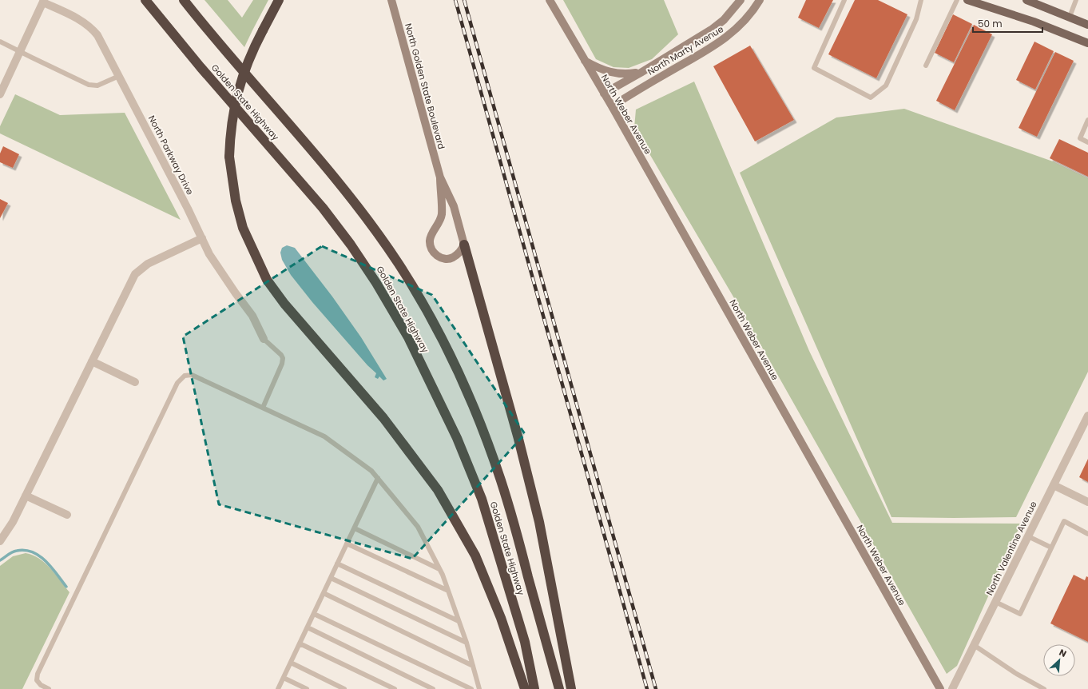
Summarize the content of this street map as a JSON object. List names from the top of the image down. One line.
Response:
{"streets":{"highway":["Golden State Highway"],"main road":["North Marty Avenue","North Golden State Boulevard","North Weber Avenue"],"street":["North Parkway Drive","North Valentine Avenue"]},"crossings":[["North Marty Avenue","North Weber Avenue"]],"scale_bar":"50 m","north":"top right"}
